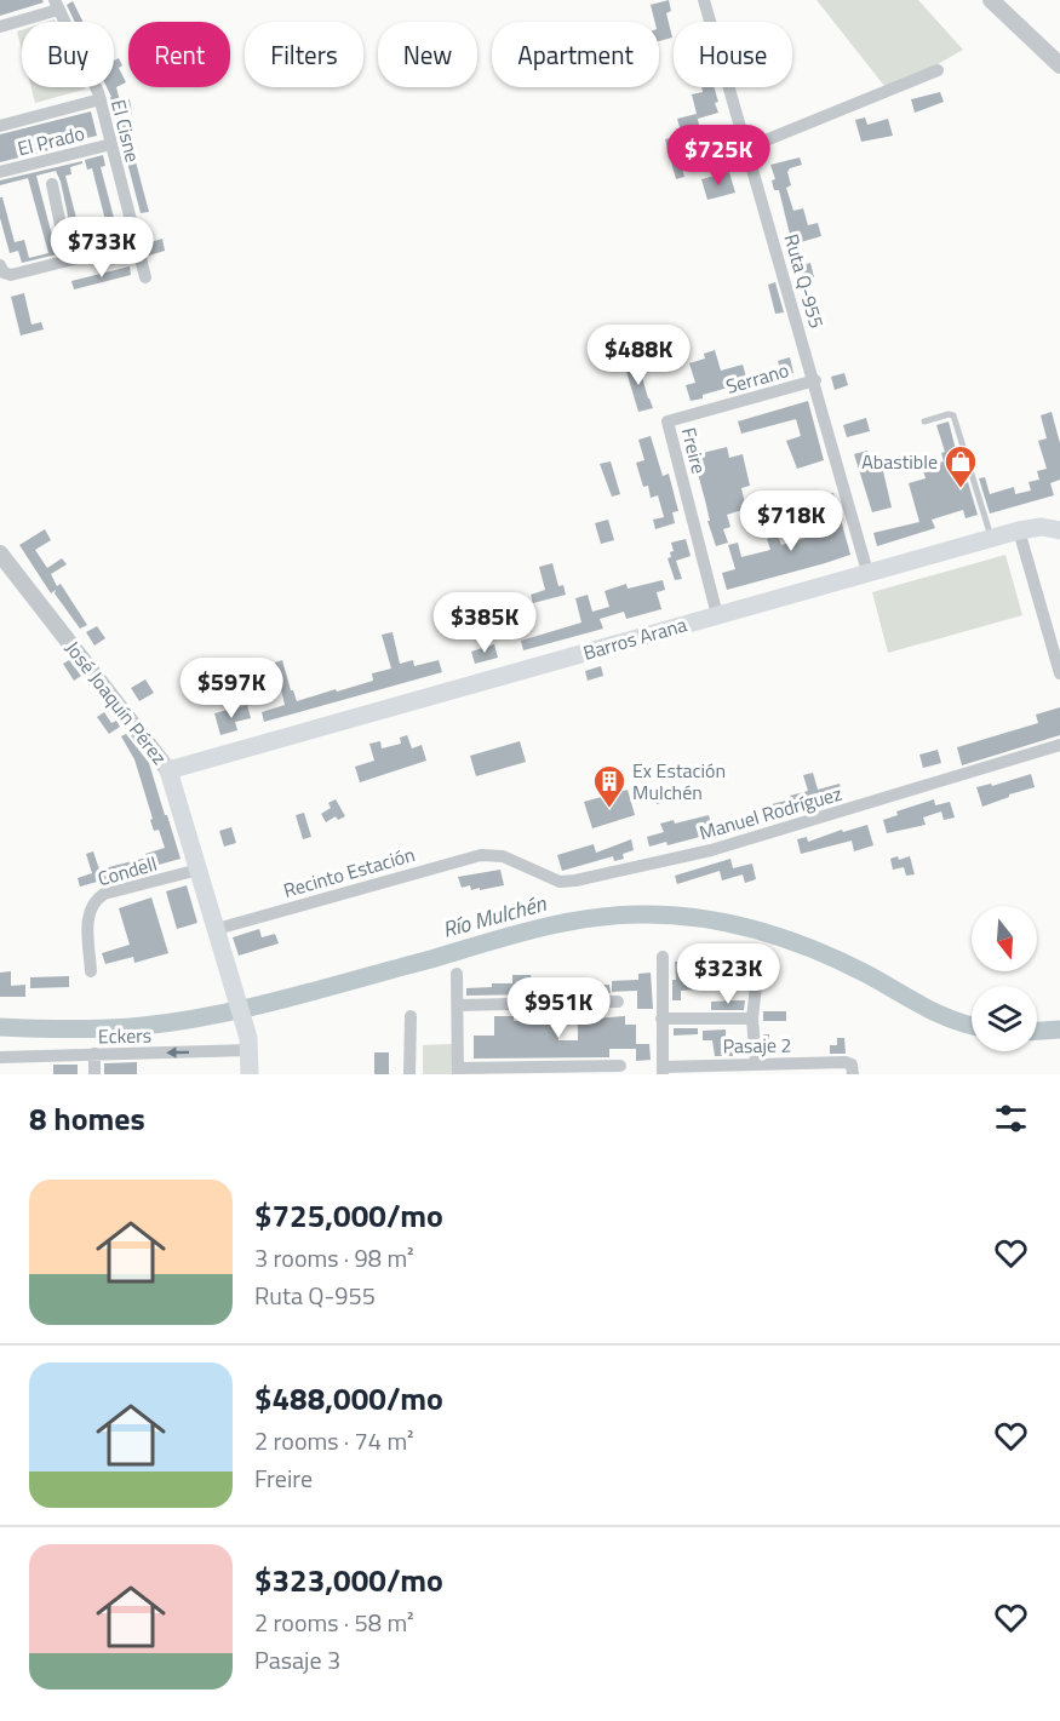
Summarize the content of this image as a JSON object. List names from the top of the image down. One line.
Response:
{"streets":{"main road":["Barros Arana","José Joaquín Pérez"],"street":["El Cisne","El Prado","Ruta Q-955","Serrano","Freire","Manuel Rodríguez","Condell","Recinto Estación","Eckers","Pasaje 2"]},"crossings":[["El Cisne","El Prado"],["Ruta Q-955","Serrano"],["Ruta Q-955","Barros Arana"],["Serrano","Freire"],["Freire","Barros Arana"],["Barros Arana","José Joaquín Pérez"],["José Joaquín Pérez","Condell"],["José Joaquín Pérez","Recinto Estación"],["José Joaquín Pérez","Eckers"],["Manuel Rodríguez","Recinto Estación"]],"one_way":["Eckers"],"water":["Río Mulchén"],"places":{"shop":["Abastible"],"building":["Ex Estación Mulchén"]},"north":"bottom","page":{"chip":["Buy","Rent","Filters","New","Apartment","House"],"price":["$725K","$733K","$488K","$718K","$385K","$597K","$323K","$951K"],"heading":"8 homes","list":[{"name":"$725,000/mo","note":"3 rooms · 98 m² · Ruta Q-955"},{"name":"$488,000/mo","note":"2 rooms · 74 m² · Freire"},{"name":"$323,000/mo","note":"2 rooms · 58 m² · Pasaje 3"}]}}
